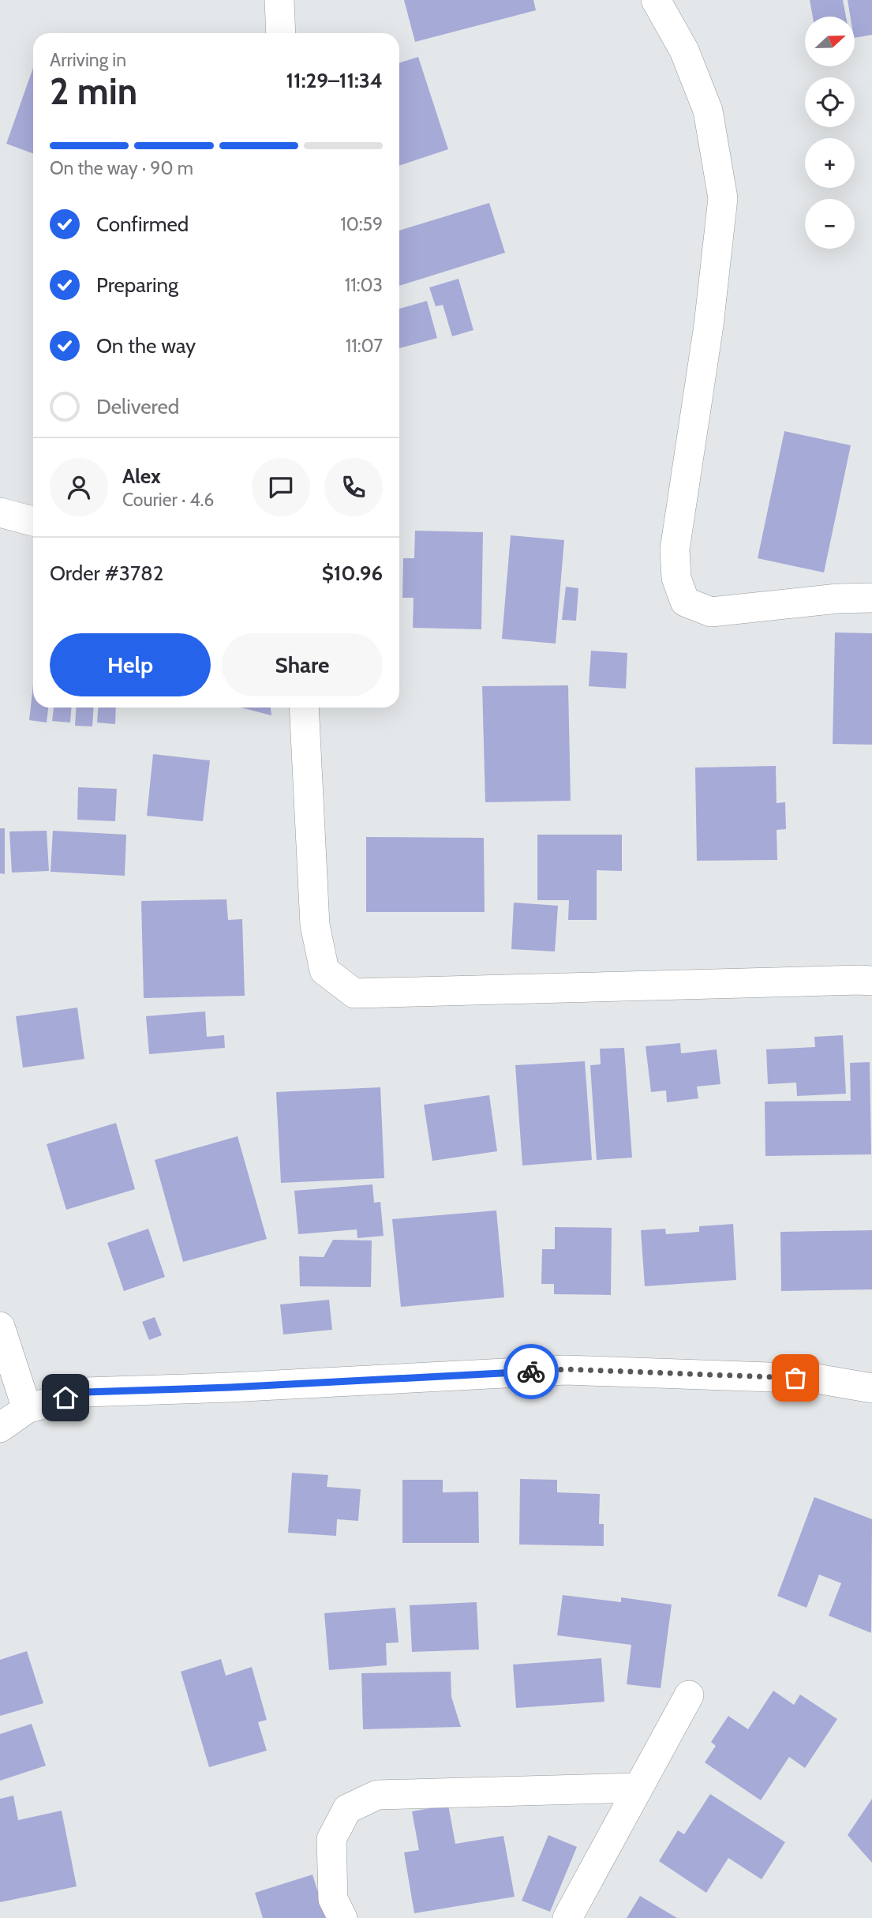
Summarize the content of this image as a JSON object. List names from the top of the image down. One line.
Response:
{"north":"right","page":{"map_buttons":["+","−"],"heading":["2 min","Arriving in","11:29–11:34"],"panel":["Alex","Courier · 4.6","Order #3782","$10.96"],"bar":"On the way · 90 m","list":[["Confirmed","10:59"],["Preparing","11:03"],["On the way","11:07"],"Delivered"],"buttons":["Help","Share"]}}
